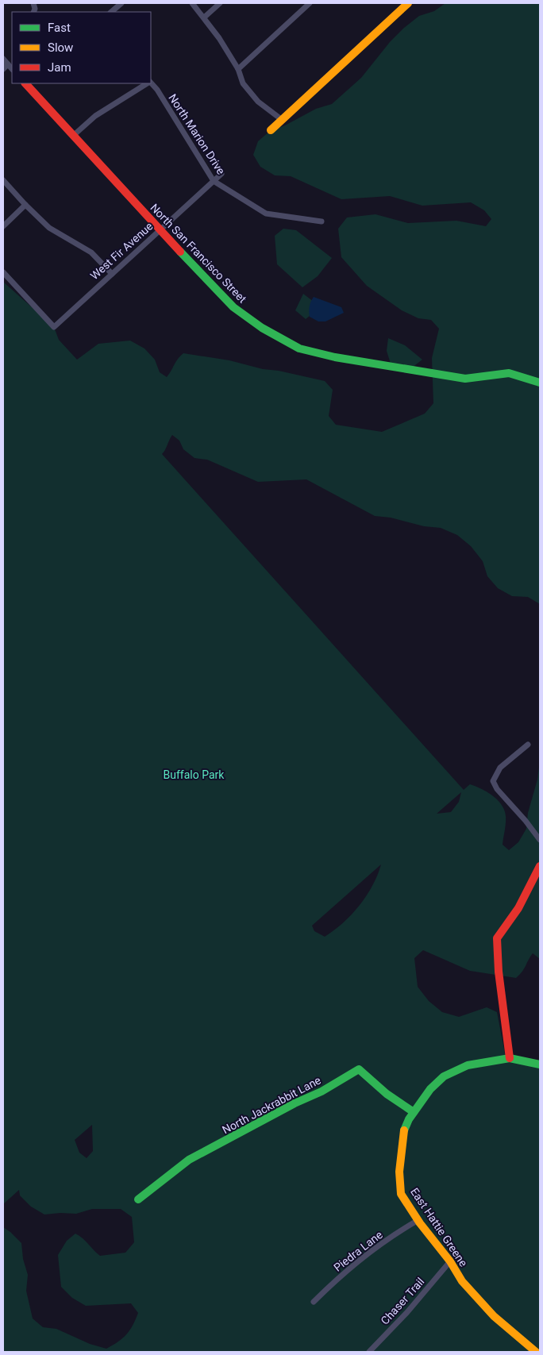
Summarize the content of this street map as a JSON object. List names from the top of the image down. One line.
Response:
{"streets":{"street":["North Marion Drive","West Fir Avenue","North San Francisco Street","North Jackrabbit Lane","East Hattie Greene","Piedra Lane","Chaser Trail"]},"crossings":[["North Marion Drive","West Fir Avenue"],["North Marion Drive","North San Francisco Street"],["West Fir Avenue","North San Francisco Street"],["North Jackrabbit Lane","East Hattie Greene"],["East Hattie Greene","Piedra Lane"],["East Hattie Greene","Chaser Trail"]],"parks":["Buffalo Park"],"legend":["Fast","Slow","Jam"]}
